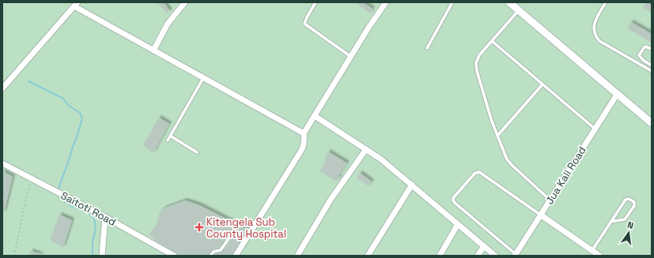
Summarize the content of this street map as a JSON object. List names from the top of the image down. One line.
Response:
{"streets":{"street":["Jua Kali Road","Saitoti Road"]},"places":{"health":["Kitengela Sub County Hospital"]},"north":"top"}
